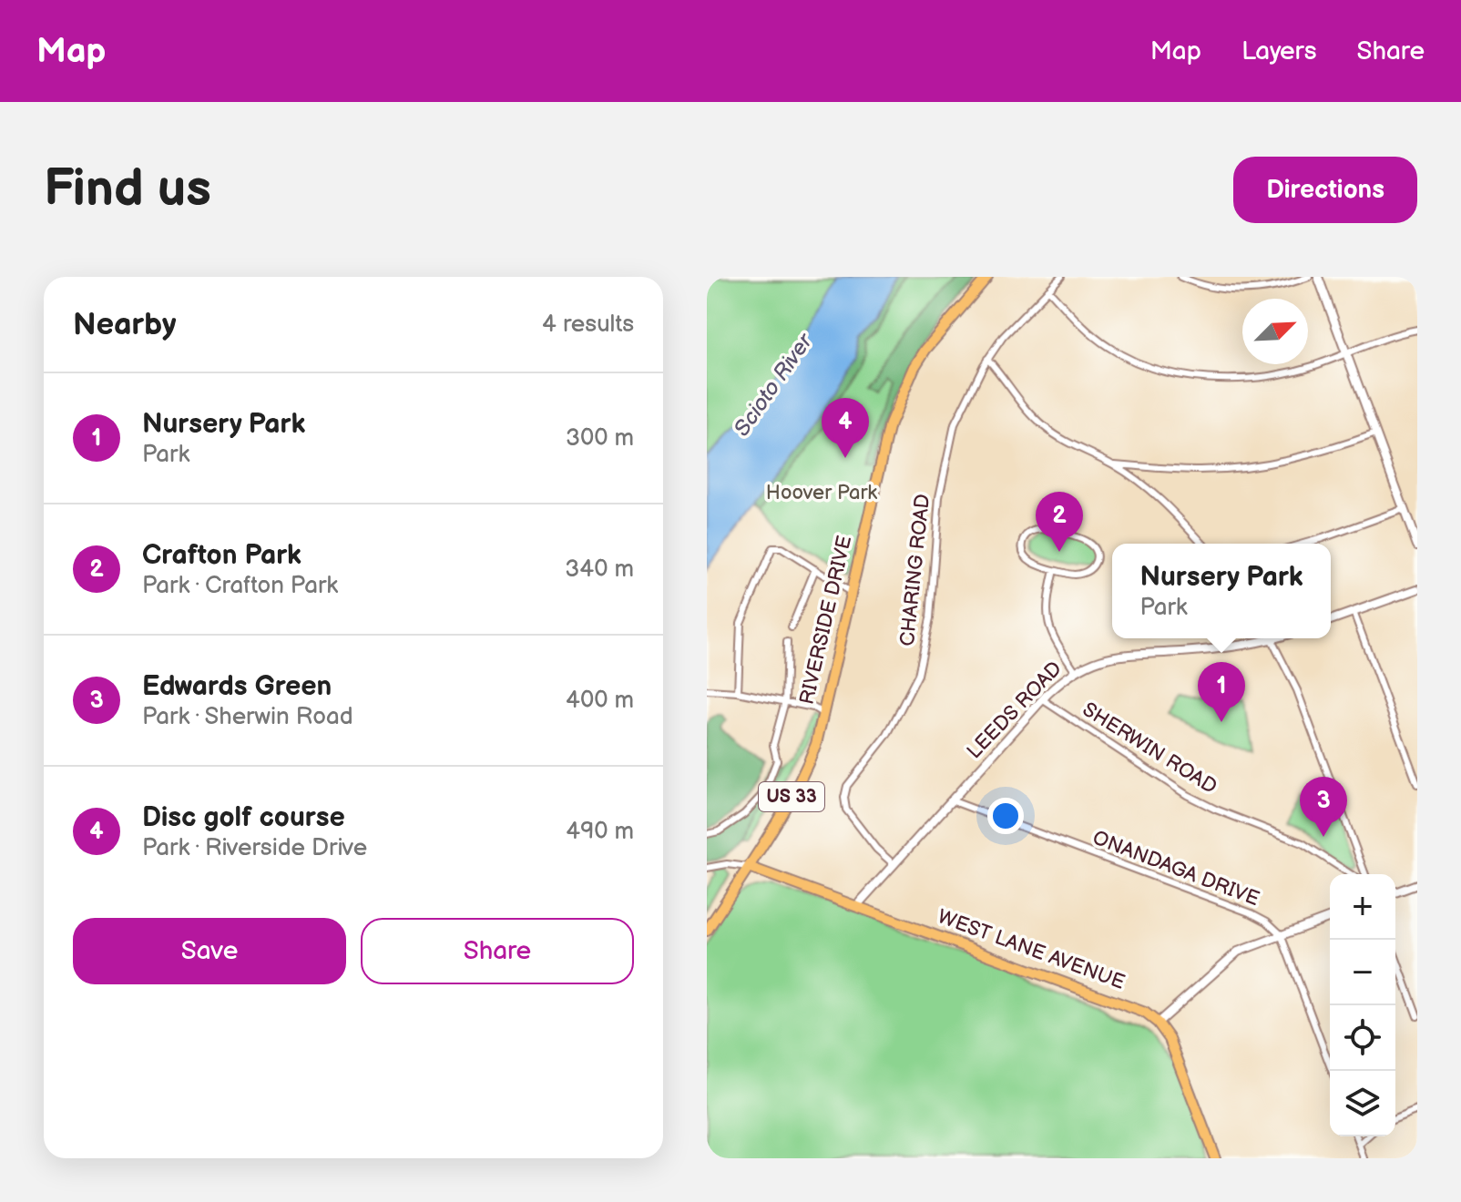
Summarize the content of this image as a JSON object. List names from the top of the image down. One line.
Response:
{"streets":{"main road":["RIVERSIDE DRIVE","US 33","WEST LANE AVENUE"],"street":["CHARING ROAD","LEEDS ROAD","SHERWIN ROAD","ONANDAGA DRIVE"]},"crossings":[["CHARING ROAD","LEEDS ROAD"],["RIVERSIDE DRIVE","WEST LANE AVENUE"],["LEEDS ROAD","SHERWIN ROAD"],["LEEDS ROAD","ONANDAGA DRIVE"],["LEEDS ROAD","WEST LANE AVENUE"]],"water":["Scioto River"],"parks":["Hoover Park"],"north":"top right","page":{"header":"Map","nav":["Map","Layers","Share"],"buttons":["Directions",["Save","Share"]],"title":"Find us","heading":["Nearby","4 results"],"list":[{"mark":"1","name":"Nursery Park","note":"Park","value":"300 m"},{"mark":"2","name":"Crafton Park","note":"Park · Crafton Park","value":"340 m"},{"mark":"3","name":"Edwards Green","note":"Park · Sherwin Road","value":"400 m"},{"mark":"4","name":"Disc golf course","note":"Park · Riverside Drive","value":"490 m"}],"pins":["4","2","1","3"],"popup":["Nursery Park","Park"],"map_buttons":["+","−"]}}
